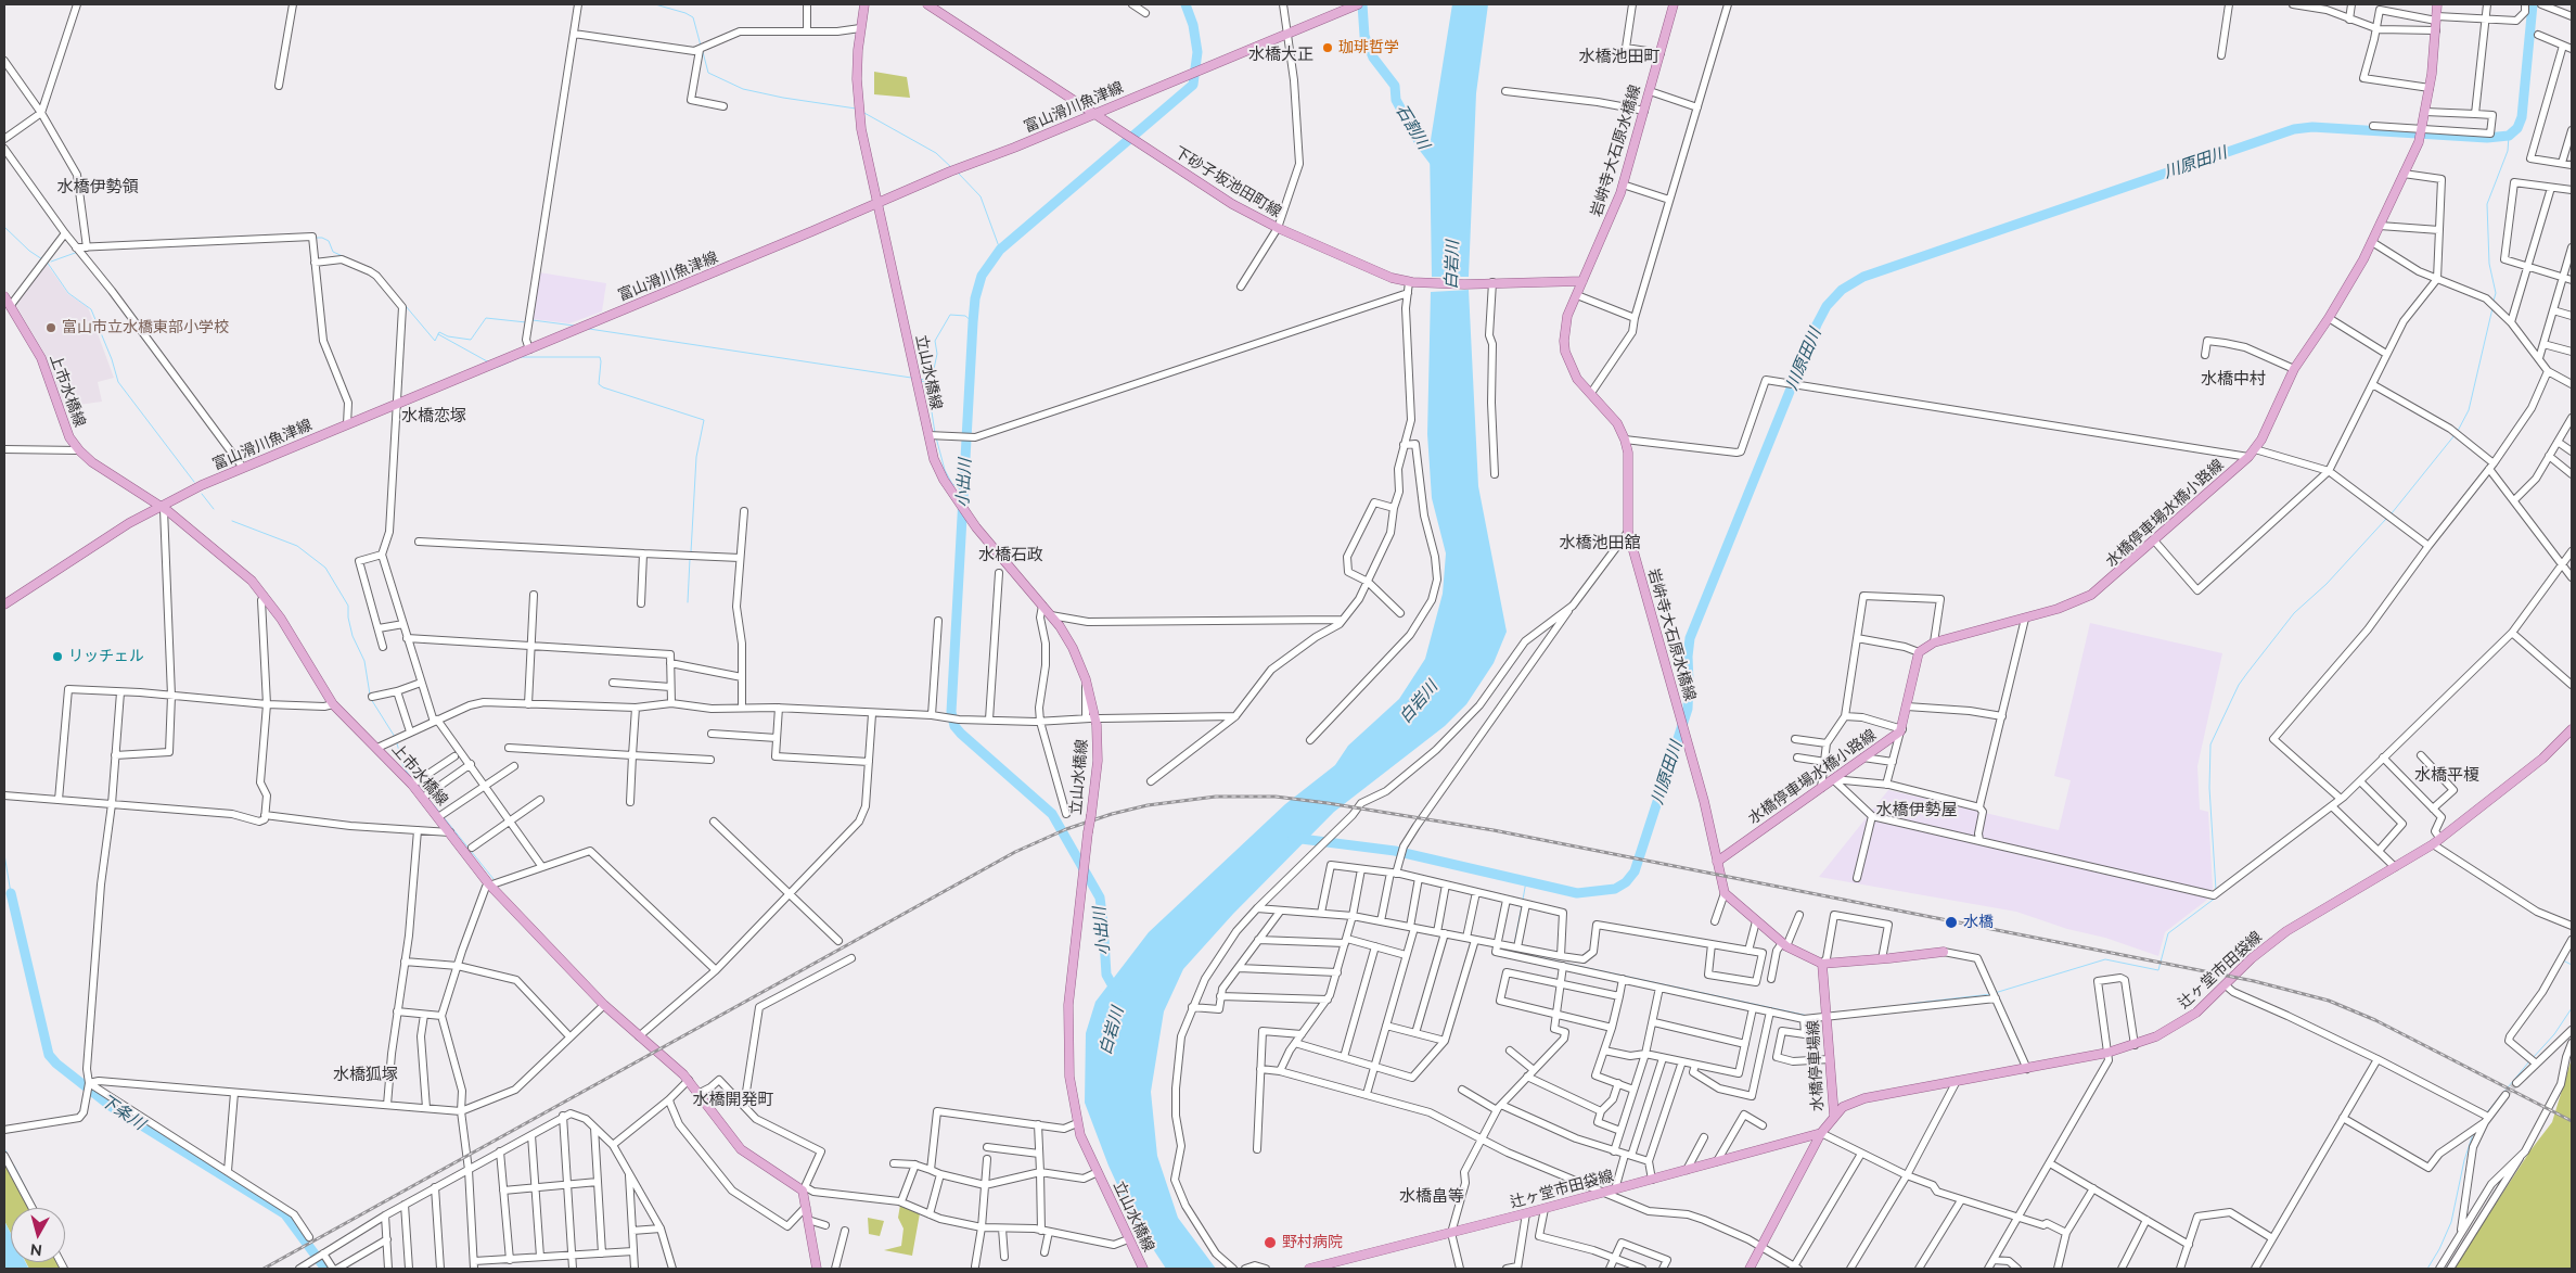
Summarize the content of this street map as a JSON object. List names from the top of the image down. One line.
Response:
{"streets":{"main road":["富山滑川魚津線","岩峅寺大石原水橋線","下砂子坂池田町線","立山水橋線","上市水橋線","水橋停車場水橋小路線","辻ヶ堂市田袋線","水橋停車場線"]},"crossings":[["富山滑川魚津線","下砂子坂池田町線"],["富山滑川魚津線","立山水橋線"],["富山滑川魚津線","上市水橋線"],["岩峅寺大石原水橋線","下砂子坂池田町線"],["岩峅寺大石原水橋線","水橋停車場水橋小路線"],["辻ヶ堂市田袋線","水橋停車場線"]],"districts":["水橋大正","水橋池田町","水橋伊勢領","水橋中村","水橋恋塚","水橋池田舘","水橋石政","水橋平榎","水橋伊勢屋","水橋狐塚","水橋開発町","水橋畠等"],"water":["石割川","川原田川","白岩川","小出川","下条川"],"places":["珈琲哲学","富山市立水橋東部小学校","リッチェル","水橋","野村病院"],"north":"bottom"}
